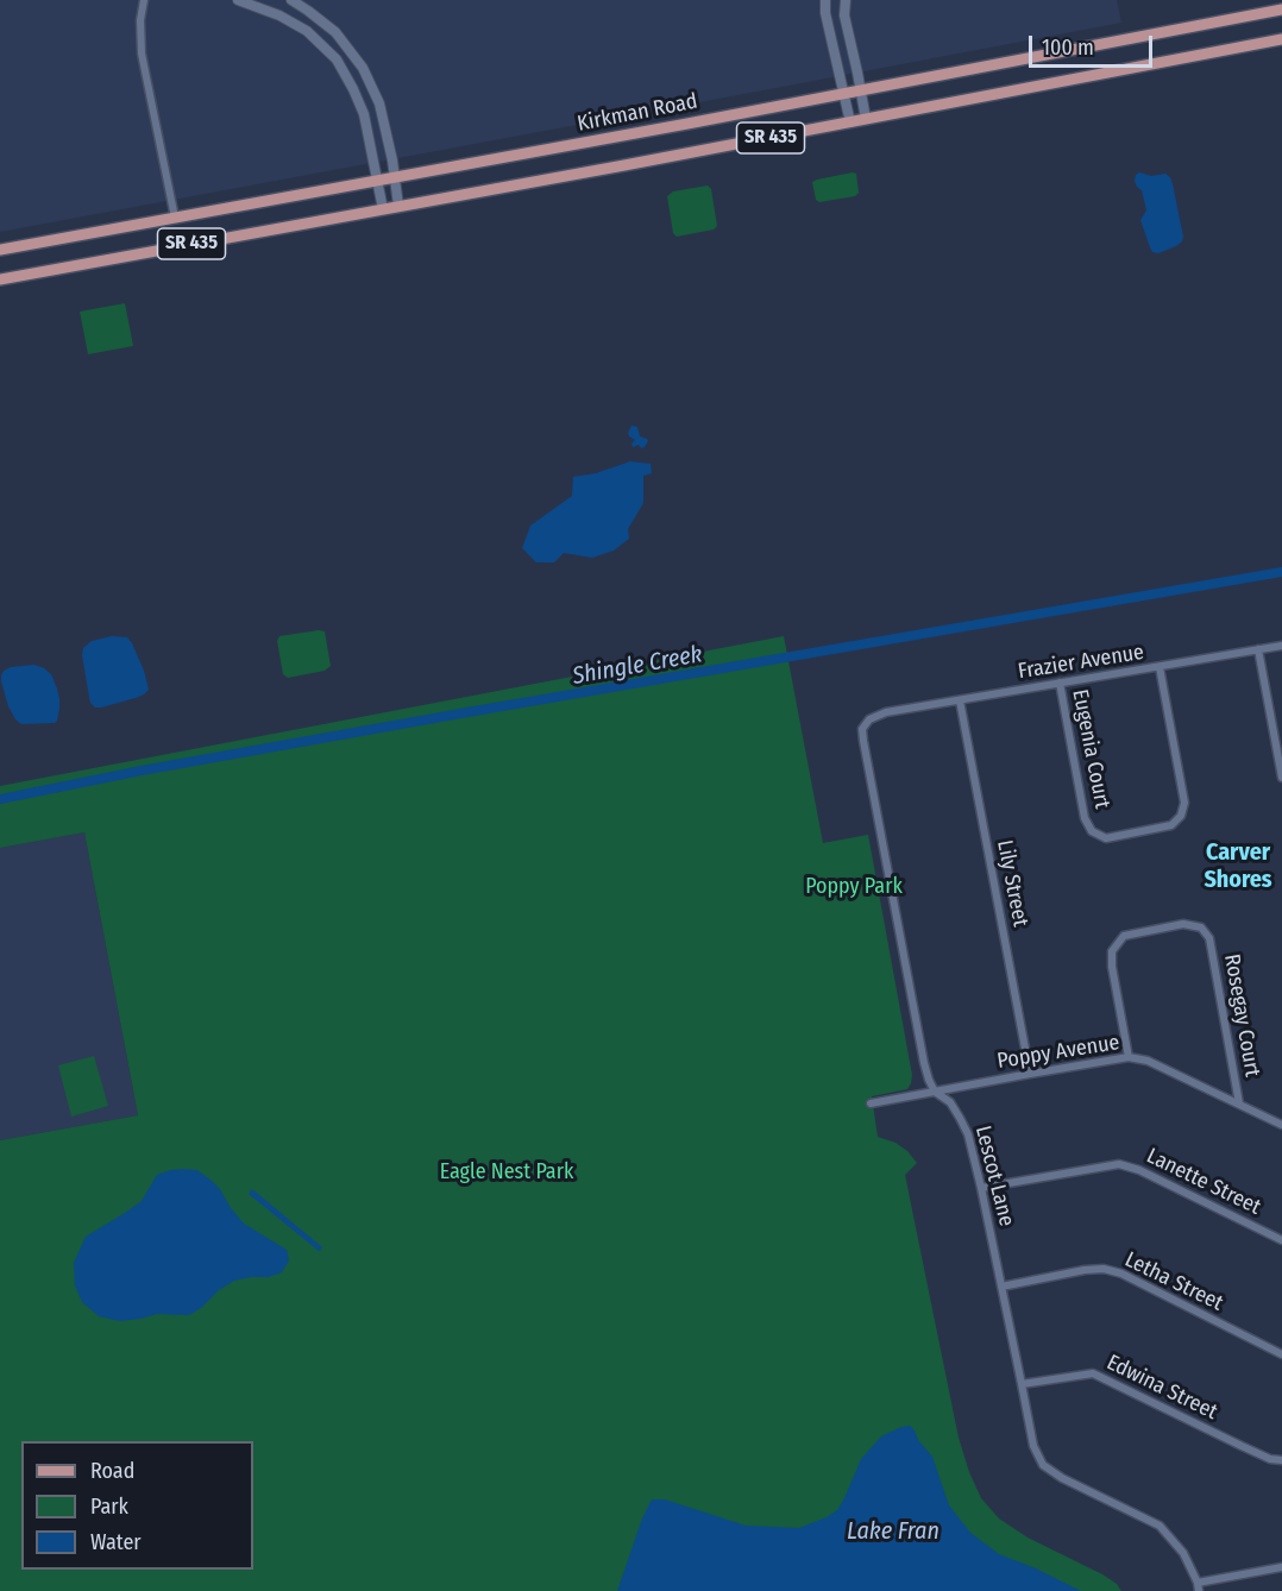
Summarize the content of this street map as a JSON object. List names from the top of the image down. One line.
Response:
{"streets":{"main road":["Kirkman Road","SR 435"],"street":["Frazier Avenue","Eugenia Court","Lily Street","Rosegay Court","Poppy Avenue","Lescot Lane","Lanette Street","Letha Street","Edwina Street"]},"crossings":[["Frazier Avenue","Eugenia Court"],["Frazier Avenue","Lily Street"],["Frazier Avenue","Lescot Lane"],["Lily Street","Poppy Avenue"],["Rosegay Court","Poppy Avenue"],["Poppy Avenue","Lescot Lane"],["Lescot Lane","Lanette Street"],["Lescot Lane","Letha Street"],["Lescot Lane","Edwina Street"]],"districts":["Carver Shores"],"water":["Shingle Creek","Lake Fran"],"parks":["Poppy Park","Eagle Nest Park"],"legend":["Road","Park","Water"],"scale_bar":"100 m"}
